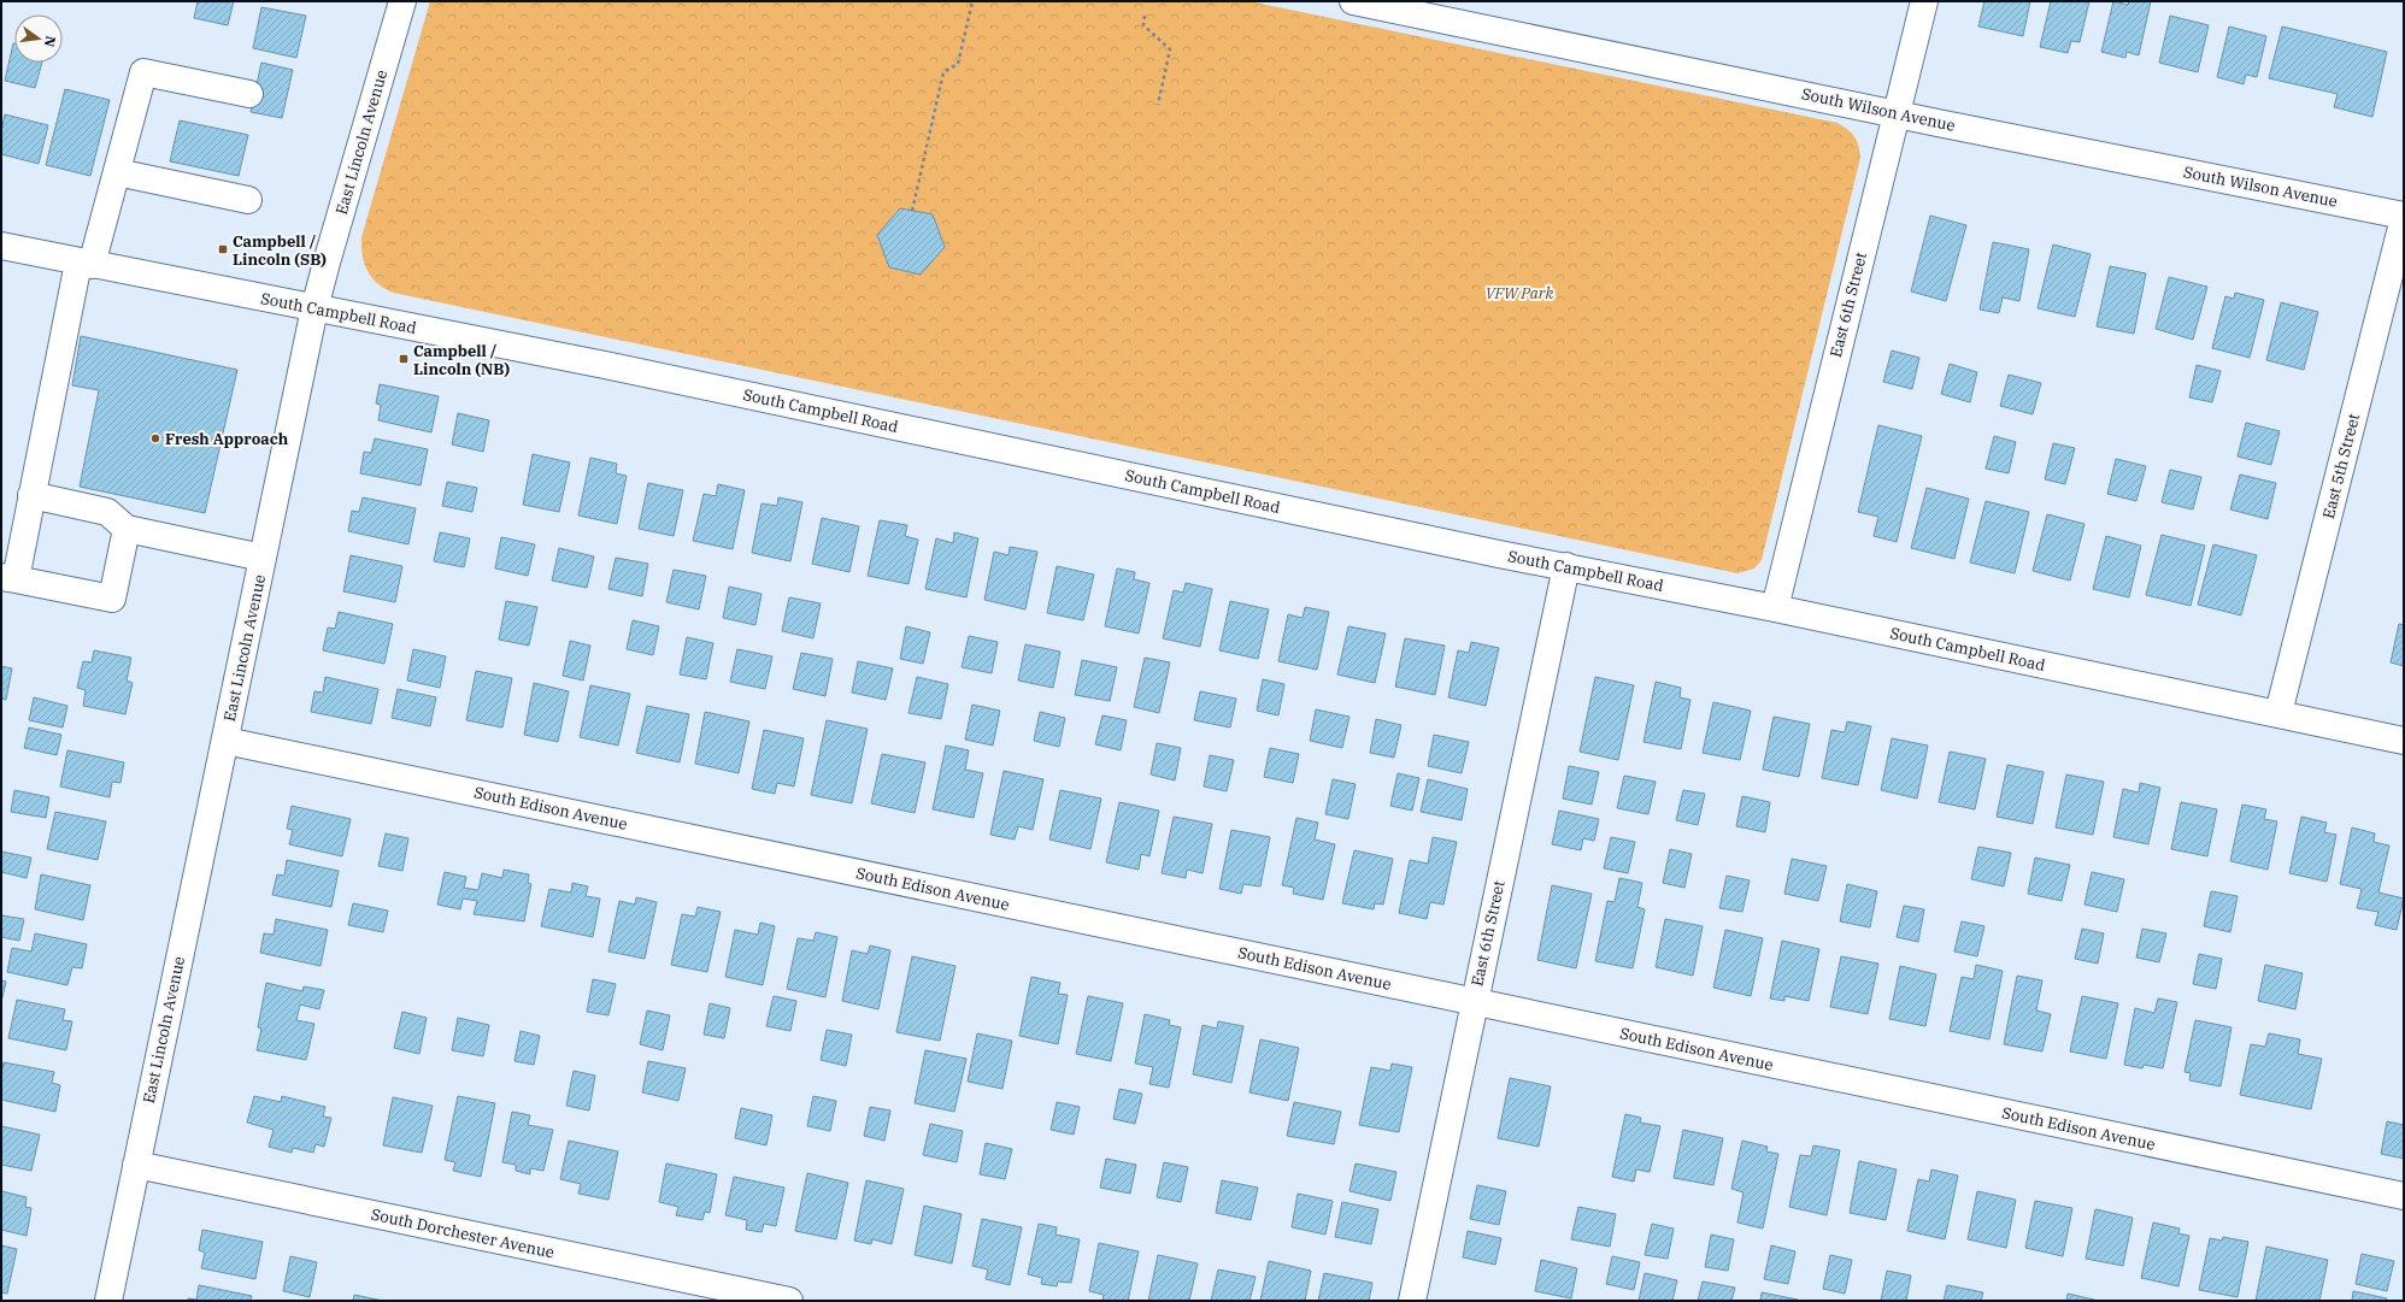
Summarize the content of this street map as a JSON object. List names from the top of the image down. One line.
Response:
{"streets":{"street":["South Wilson Avenue","East Lincoln Avenue","East 6th Street","South Campbell Road","East 5th Street","South Edison Avenue","South Dorchester Avenue"]},"crossings":[["South Wilson Avenue","East 6th Street"],["South Wilson Avenue","East 5th Street"],["East Lincoln Avenue","South Campbell Road"],["East Lincoln Avenue","South Edison Avenue"],["East Lincoln Avenue","South Dorchester Avenue"],["East 6th Street","South Campbell Road"],["East 6th Street","South Edison Avenue"],["South Campbell Road","East 5th Street"]],"parks":["VFW Park"],"places":{"transit":["Campbell / Lincoln (SB)","Campbell / Lincoln (NB)"],"other":["Fresh Approach"]},"north":"right"}
